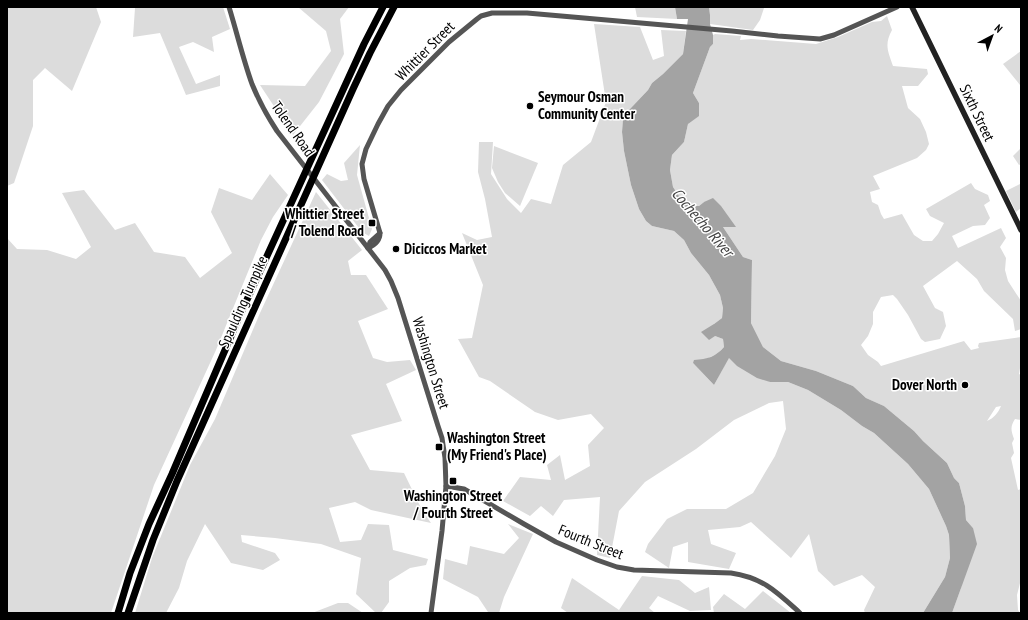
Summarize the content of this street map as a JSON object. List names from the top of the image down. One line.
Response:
{"streets":{"highway":["Spaulding Turnpike"],"main road":["Sixth Street"],"street":["Whittier Street","Tolend Road","Washington Street","Fourth Street"]},"crossings":[["Whittier Street","Tolend Road"],["Whittier Street","Washington Street"],["Tolend Road","Washington Street"],["Washington Street","Fourth Street"]],"water":["Cochecho River"],"places":{"other":["Seymour Osman Community Center","Diciccos Market","Dover North"],"transit":["Whittier Street / Tolend Road","Washington Street (My Friend's Place)","Washington Street / Fourth Street"]},"north":"top right"}
